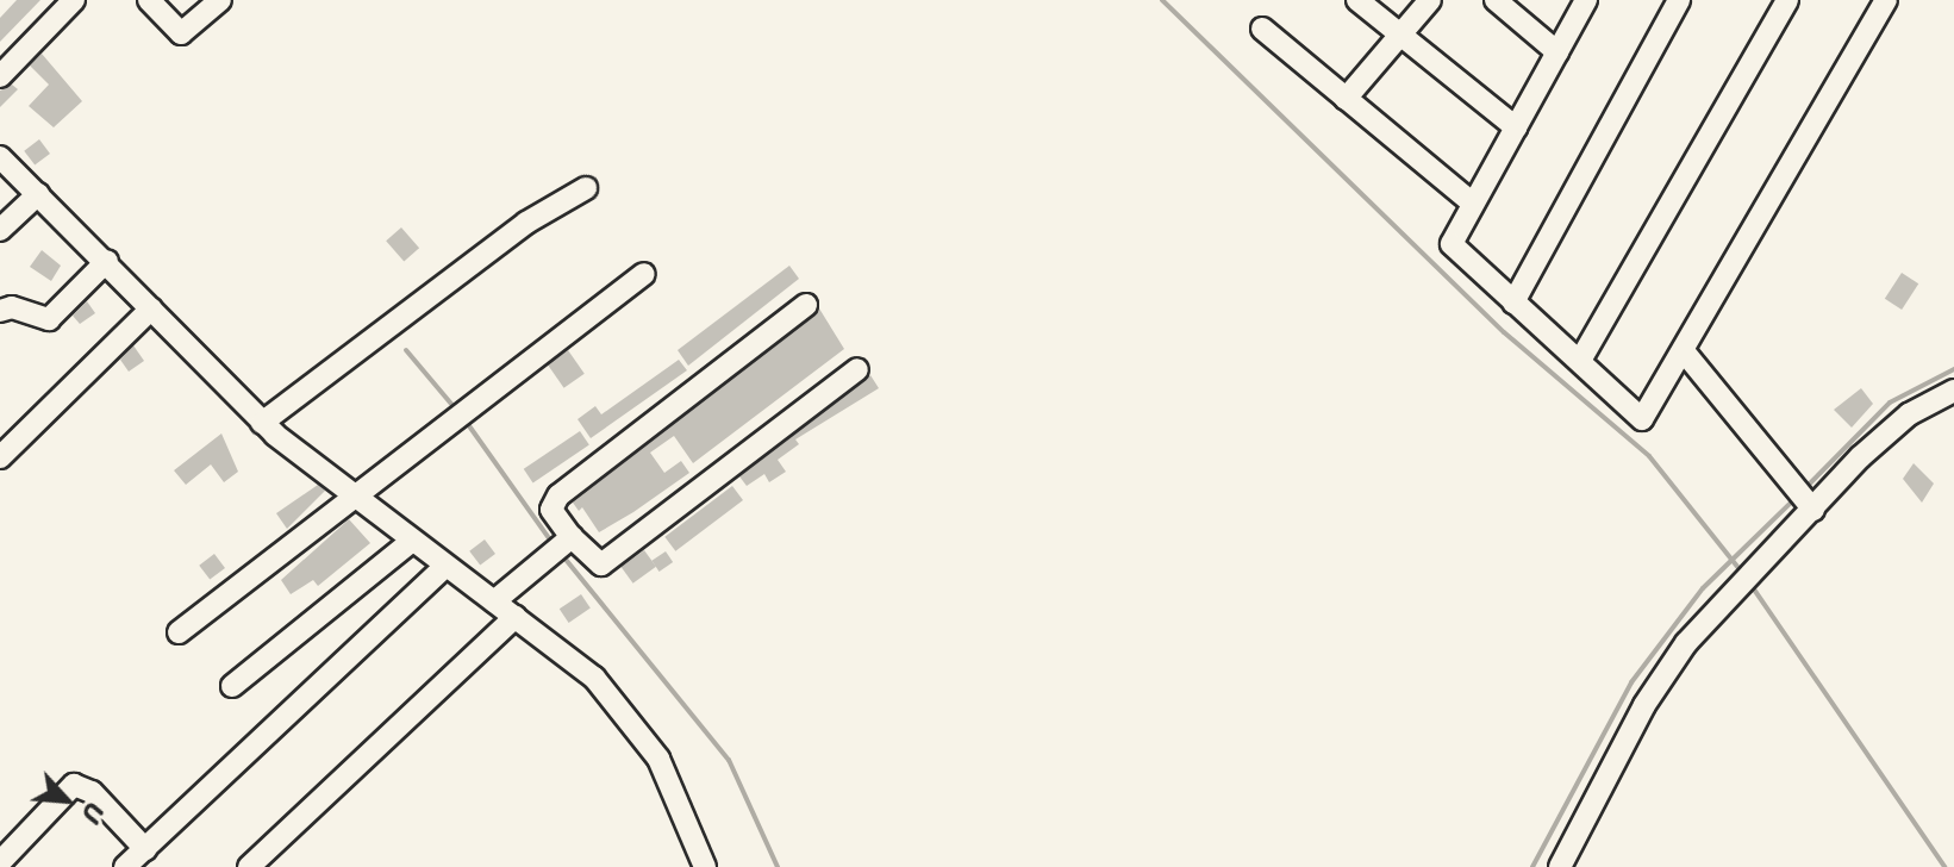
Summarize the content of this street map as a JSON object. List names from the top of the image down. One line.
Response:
{"north":"bottom right"}
